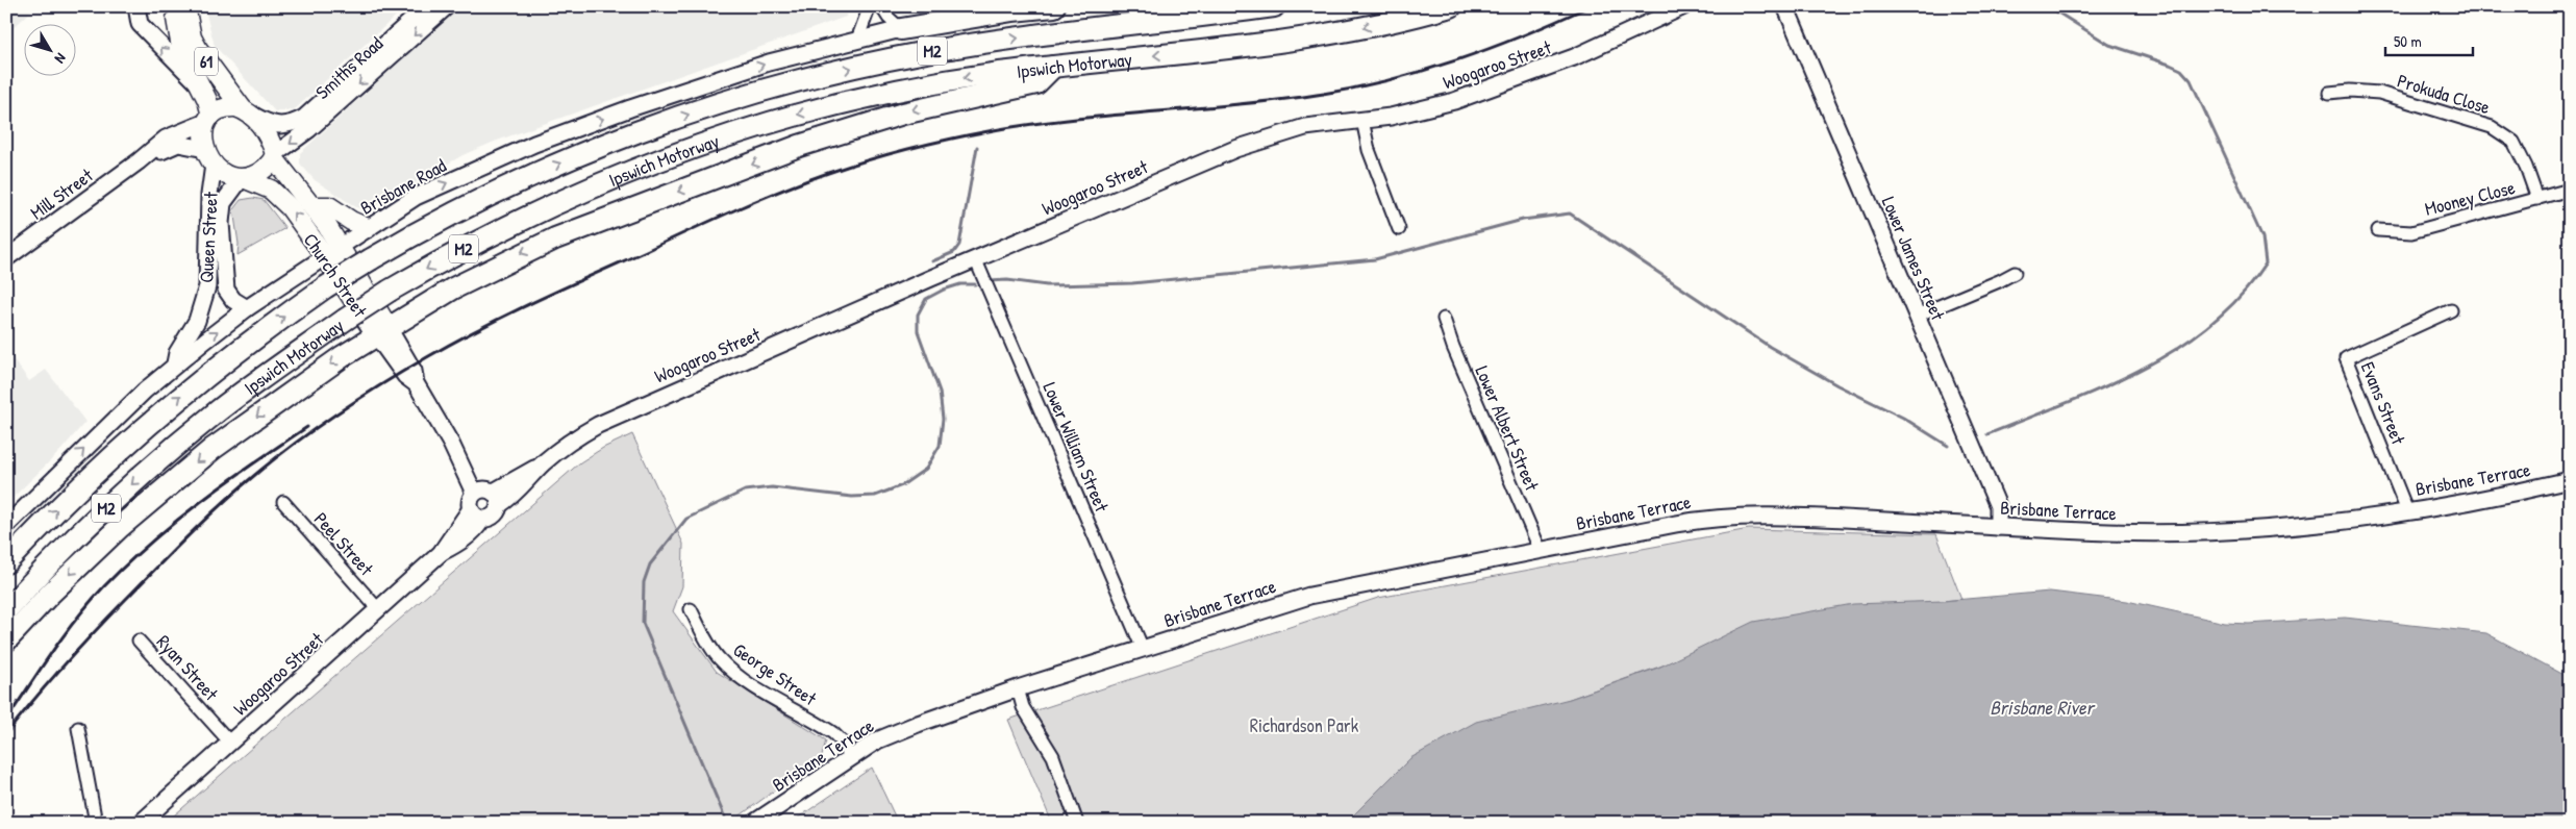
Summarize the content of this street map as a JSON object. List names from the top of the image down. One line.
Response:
{"streets":{"highway":["M2","Ipswich Motorway"],"main road":["61","Woogaroo Street","Smiths Road","Brisbane Road","Mill Street","Queen Street","Lower James Street","Church Street","Brisbane Terrace"],"street":["Prokuda Close","Mooney Close","Evans Street","Lower Albert Street","Lower William Street","Peel Street","Ryan Street","George Street"]},"crossings":[["61","Smiths Road"],["61","Mill Street"],["61","Queen Street"],["61","Church Street"],["Woogaroo Street","Church Street"],["Woogaroo Street","Lower William Street"],["Woogaroo Street","Peel Street"],["Woogaroo Street","Ryan Street"],["Smiths Road","Mill Street"],["Smiths Road","Queen Street"],["Smiths Road","Church Street"],["Prokuda Close","Mooney Close"],["Brisbane Road","Queen Street"],["Brisbane Road","Church Street"],["Mill Street","Queen Street"],["Mill Street","Church Street"],["Queen Street","Church Street"],["Lower James Street","Brisbane Terrace"],["Evans Street","Brisbane Terrace"],["Lower Albert Street","Brisbane Terrace"],["Lower William Street","Brisbane Terrace"],["Brisbane Terrace","George Street"]],"one_way":["Smiths Road","Brisbane Road"],"water":["Brisbane River"],"parks":["Richardson Park"],"scale_bar":"50 m","north":"bottom right"}
